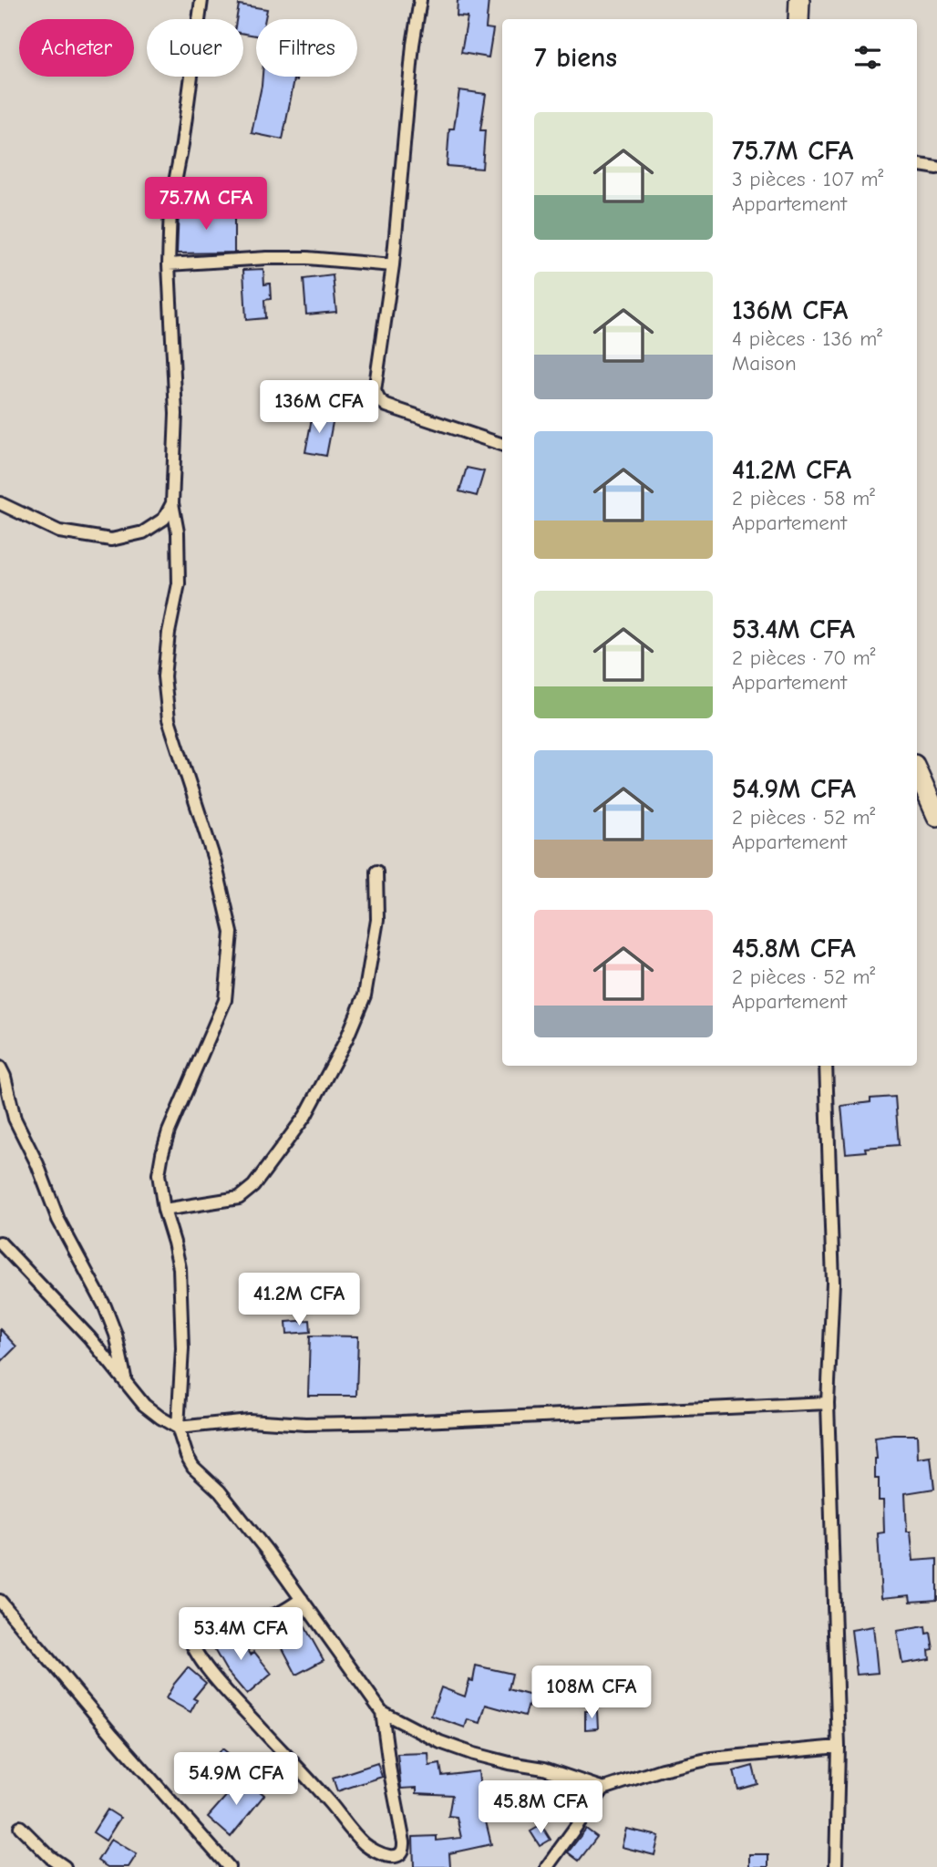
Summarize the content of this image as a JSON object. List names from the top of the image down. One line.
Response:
{"page":{"chip":["Acheter","Louer","Filtres"],"heading":"7 biens","list":[{"name":"75.7M CFA","note":"3 pièces · 107 m² · Appartement"},{"name":"136M CFA","note":"4 pièces · 136 m² · Maison"},{"name":"41.2M CFA","note":"2 pièces · 58 m² · Appartement"},{"name":"53.4M CFA","note":"2 pièces · 70 m² · Appartement"},{"name":"54.9M CFA","note":"2 pièces · 52 m² · Appartement"},{"name":"45.8M CFA","note":"2 pièces · 52 m² · Appartement"}],"price":["75.7M CFA","136M CFA","41.2M CFA","53.4M CFA","108M CFA","54.9M CFA","45.8M CFA"]}}
